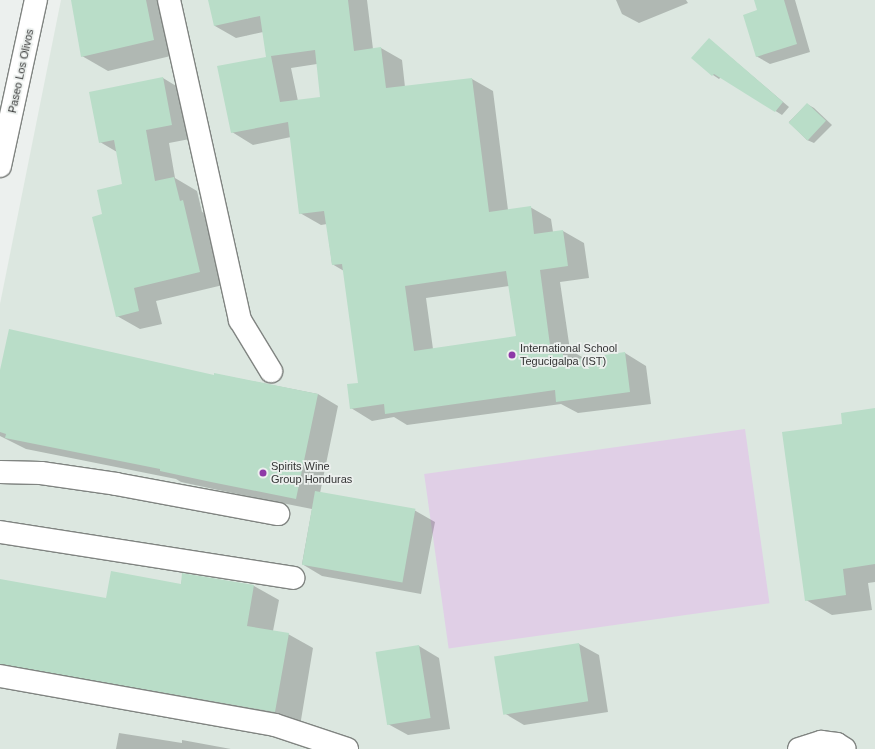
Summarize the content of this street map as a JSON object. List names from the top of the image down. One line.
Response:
{"streets":{"street":["Paseo Los Olivos"]},"places":["International School Tegucigalpa (IST)","Spirits Wine Group Honduras"]}
